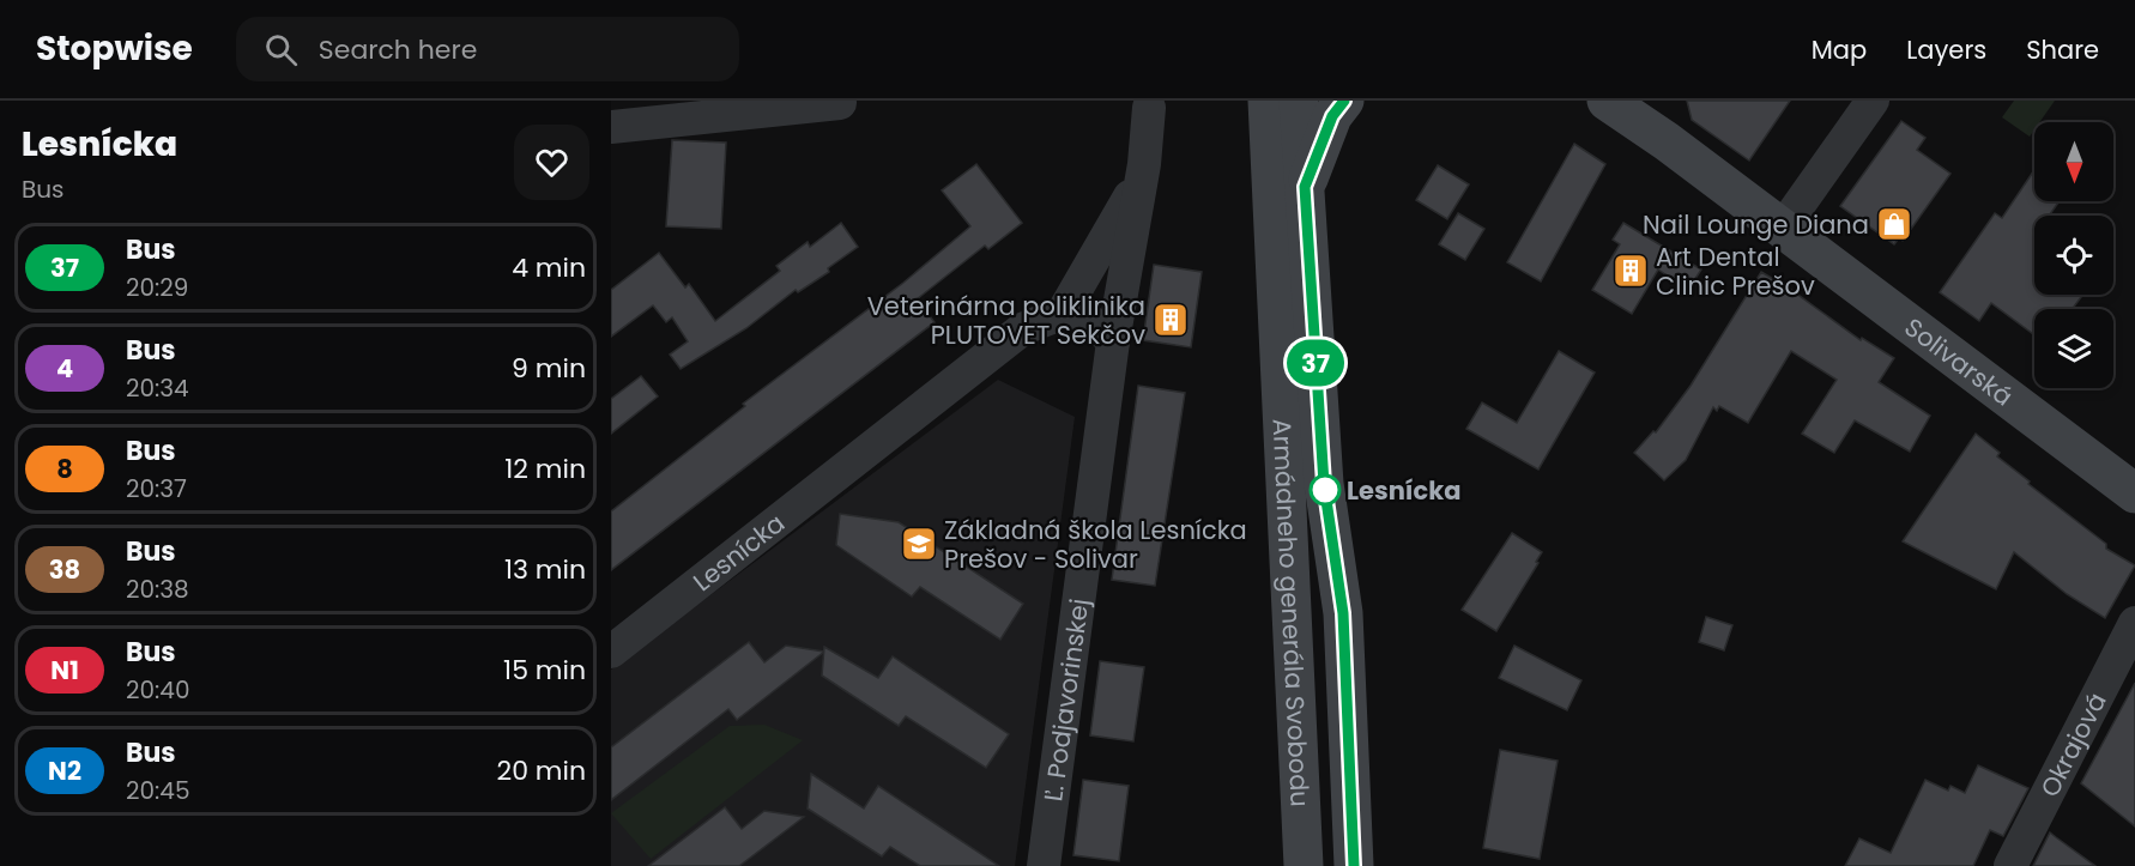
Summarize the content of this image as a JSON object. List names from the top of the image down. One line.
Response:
{"streets":{"street":["Solivarská","Lesnícka","Armádneho generála Svobodu","Ľ. Podjavorinskej","Okrajová"]},"places":{"shop":["Nail Lounge Diana"],"building":["Art Dental Clinic Prešov","Veterinárna poliklinika PLUTOVET Sekčov"],"other":["Lesnícka"],"school or university":["Základná škola Lesnícka Prešov - Solivar"]},"lines":["bus line 37"],"north":"bottom","page":{"header":"Stopwise","search":"Search here","nav":["Map","Layers","Share"],"heading":["Lesnícka","Bus"],"on_map":"37","list":[{"mark":"37","name":"Bus","note":"20:29","value":"4 min"},{"mark":"4","name":"Bus","note":"20:34","value":"9 min"},{"mark":"8","name":"Bus","note":"20:37","value":"12 min"},{"mark":"38","name":"Bus","note":"20:38","value":"13 min"},{"mark":"N1","name":"Bus","note":"20:40","value":"15 min"},{"mark":"N2","name":"Bus","note":"20:45","value":"20 min"}]}}
